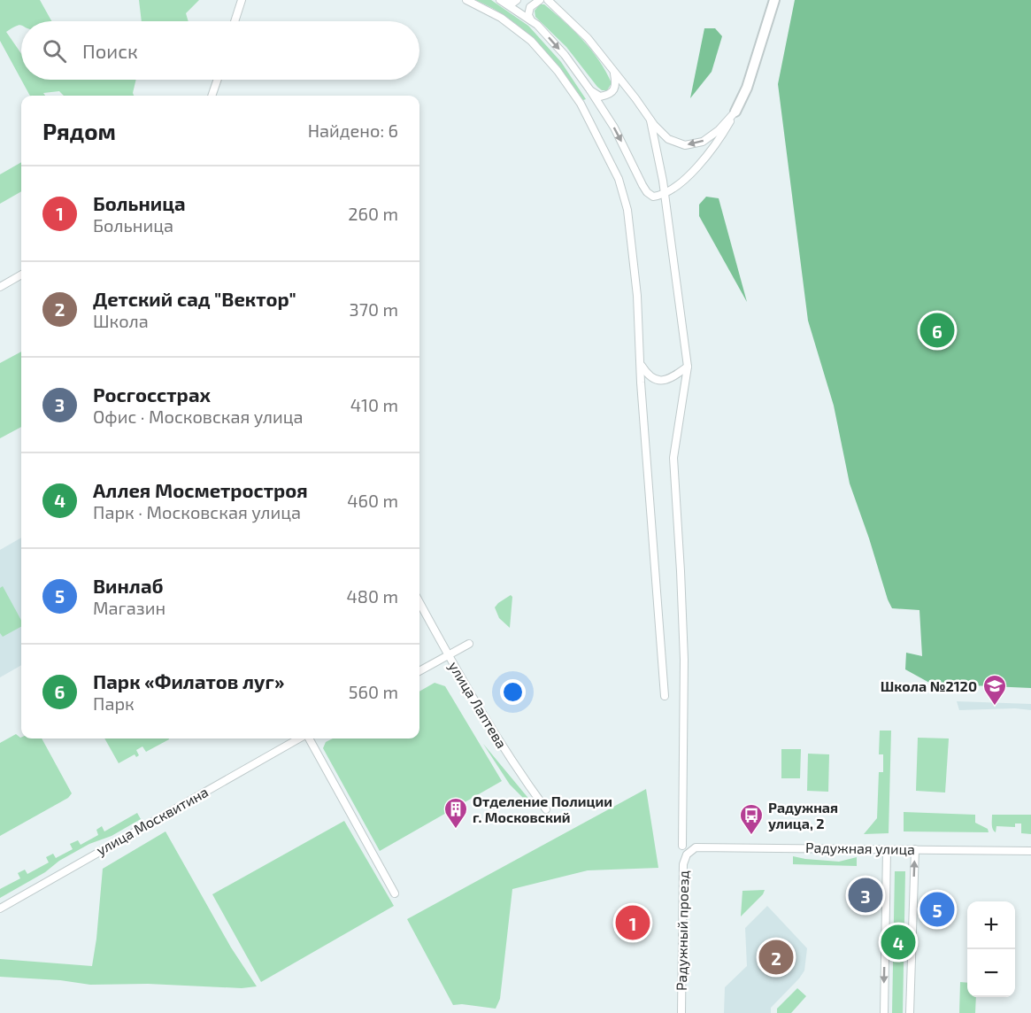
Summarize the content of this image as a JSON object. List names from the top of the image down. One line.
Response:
{"streets":{"street":["улица Лаптева","улица Москвитина","Радужная улица","Радужный проезд"]},"crossings":[["Радужная улица","Радужный проезд"]],"places":{"school or university":["Школа №2120"],"building":["Отделение Полиции г. Московский"],"bus stop":["Радужная улица, 2"]},"page":{"search":"Поиск","heading":["Рядом","Найдено: 6"],"list":[{"mark":"1","name":"Больница","note":"Больница","value":"260 m"},{"mark":"2","name":"Детский сад \"Вектор\"","note":"Школа","value":"370 m"},{"mark":"3","name":"Росгосстрах","note":"Офис · Московская улица","value":"410 m"},{"mark":"4","name":"Аллея Мосметростроя","note":"Парк · Московская улица","value":"460 m"},{"mark":"5","name":"Винлаб","note":"Магазин","value":"480 m"},{"mark":"6","name":"Парк «Филатов луг»","note":"Парк","value":"560 m"}],"pins":["6","3","5","1","4","2"],"map_buttons":["+","−"]}}
